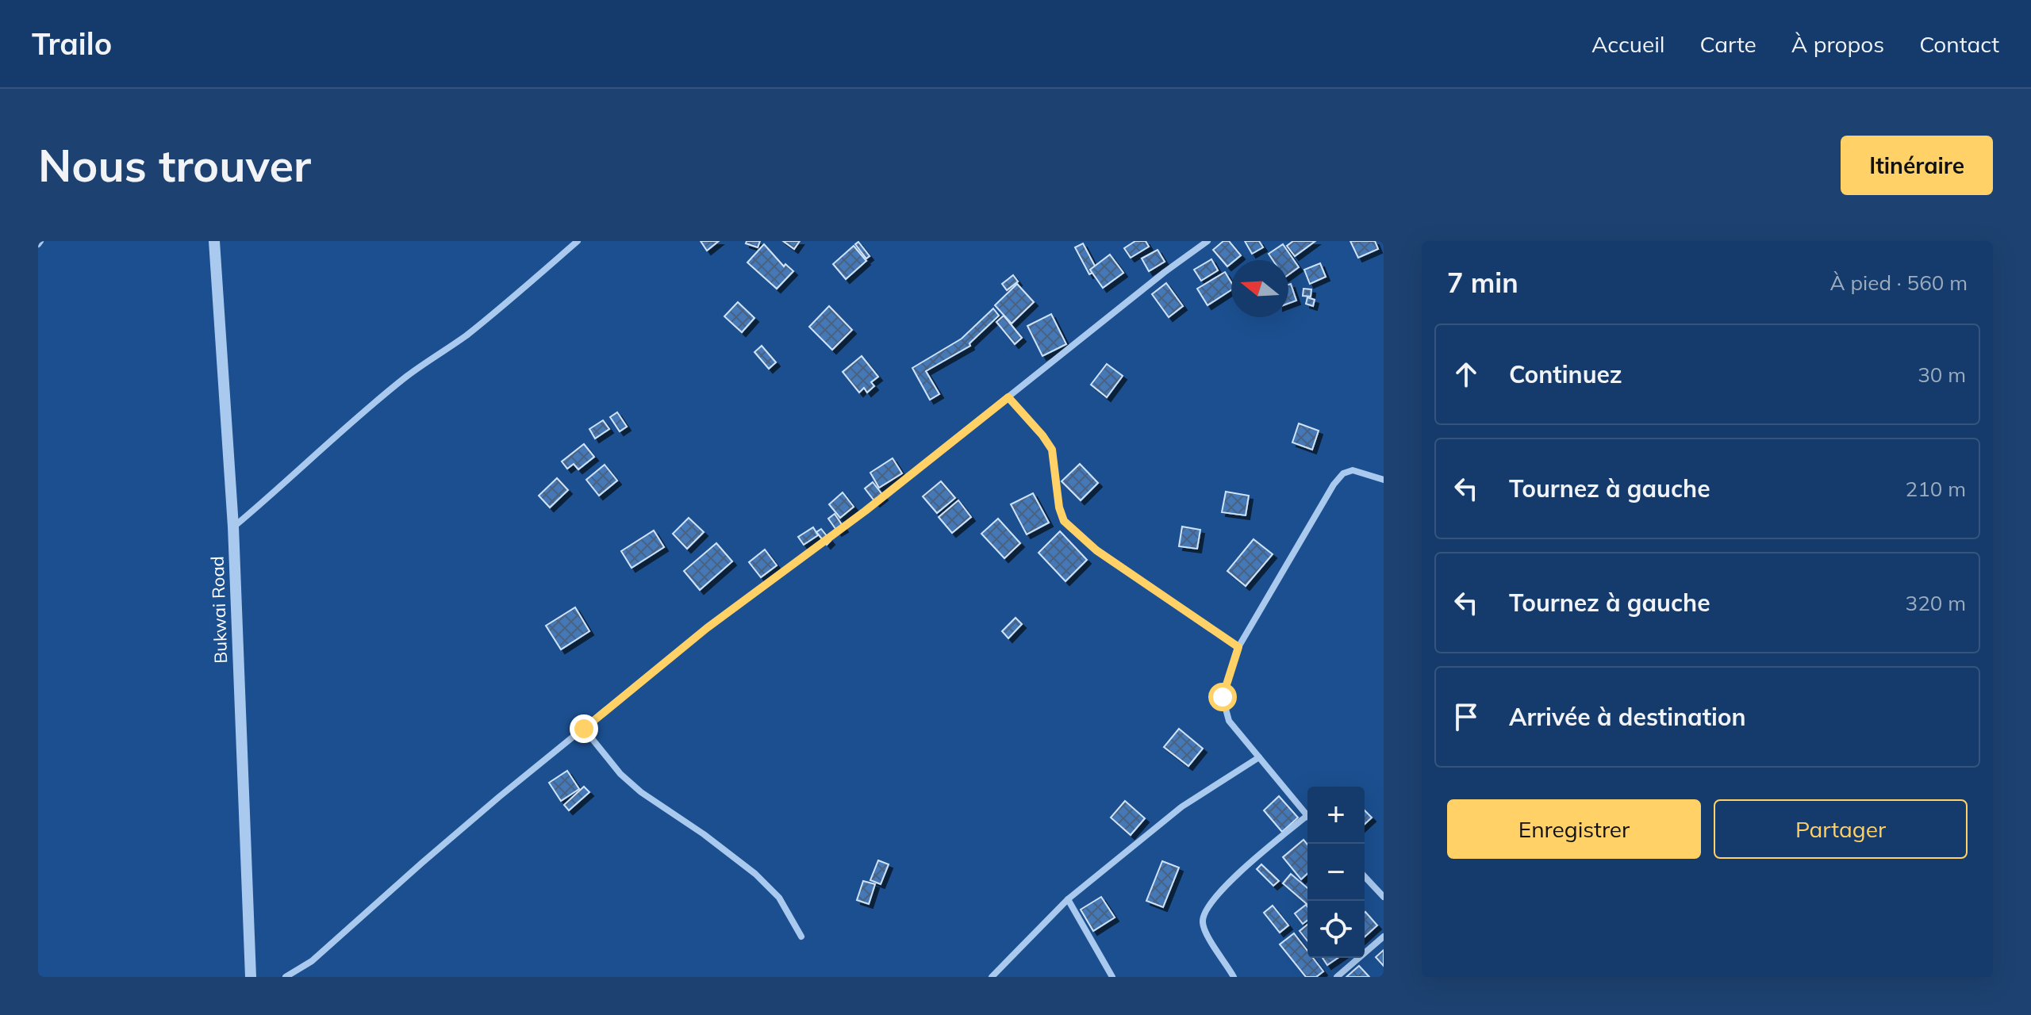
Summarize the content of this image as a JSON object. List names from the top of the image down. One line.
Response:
{"streets":{"street":["Bukwai Road"]},"north":"left","page":{"header":"Trailo","nav":["Accueil","Carte","À propos","Contact"],"buttons":["Itinéraire",["Enregistrer","Partager"]],"title":"Nous trouver","heading":["7 min","À pied · 560 m"],"list":[["Continuez","30 m"],["Tournez à gauche","210 m"],["Tournez à gauche","320 m"],"Arrivée à destination"],"map_buttons":["+","−"]}}
